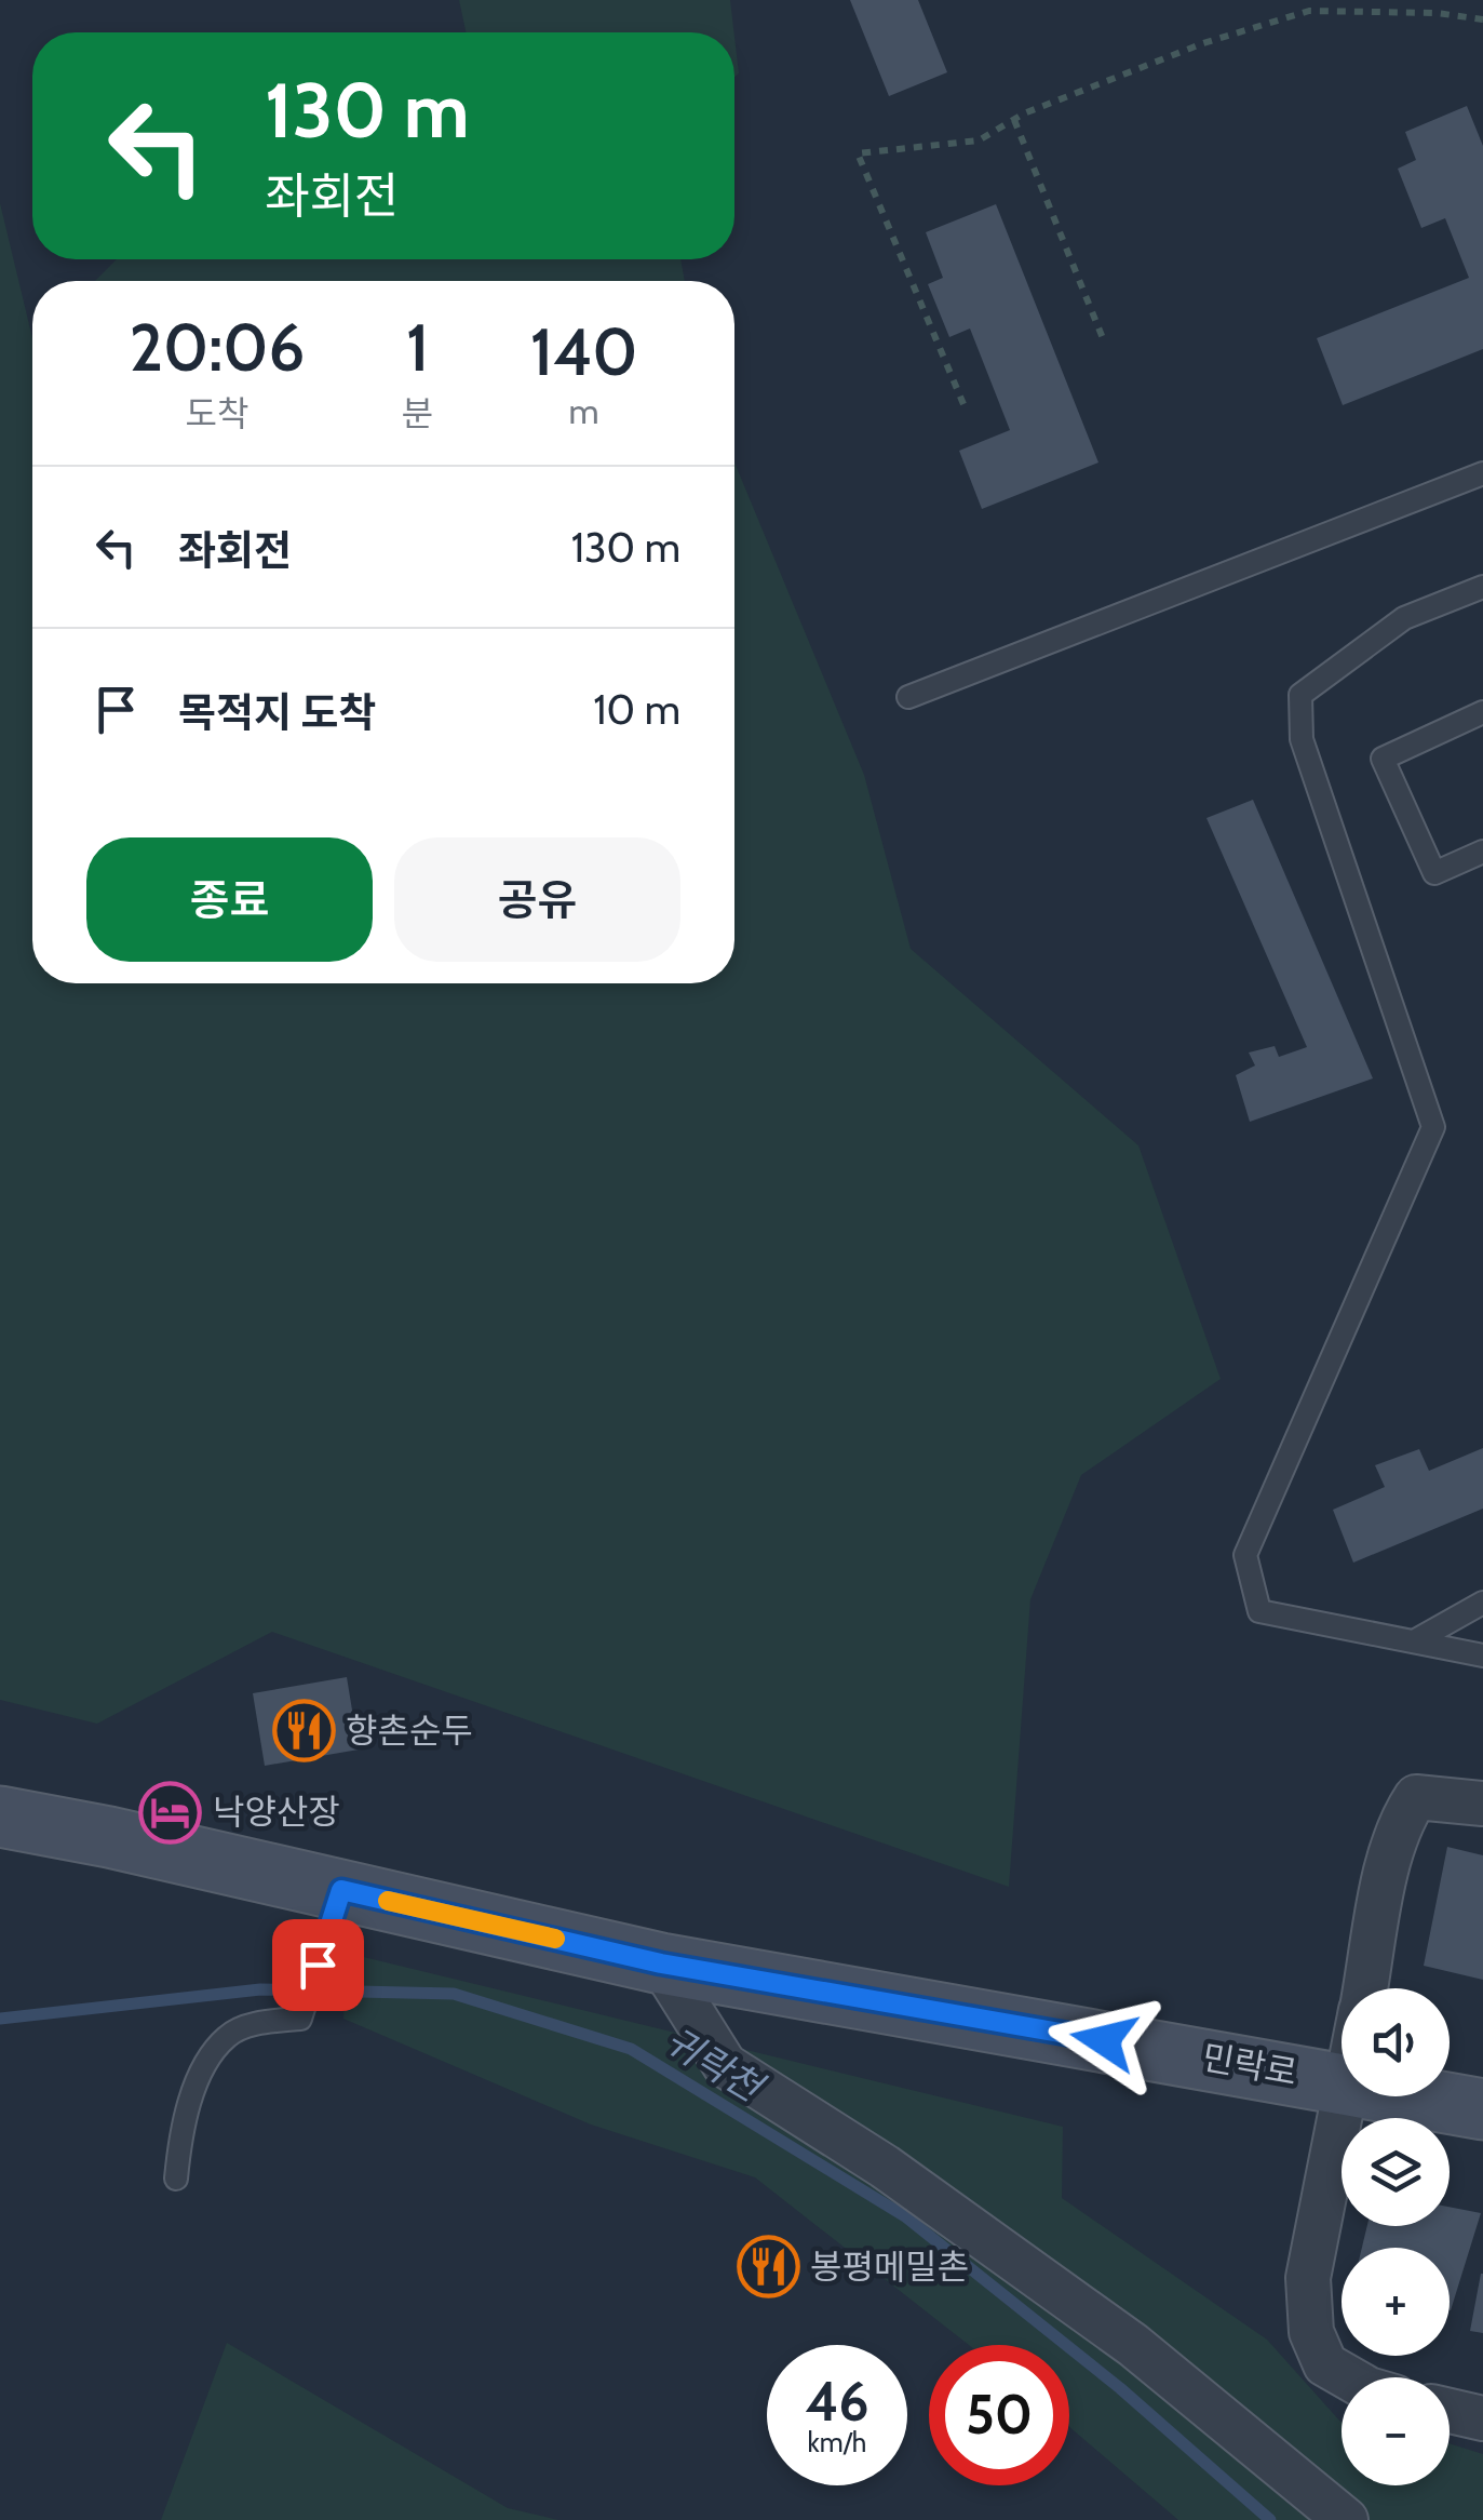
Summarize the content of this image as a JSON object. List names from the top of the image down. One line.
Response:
{"streets":{"main road":["민락로"]},"water":["귀락천"],"places":{"restaurant":["향촌순두","봉평메밀촌"],"hotel":["낙양산장"]},"page":{"turn":["130 m","좌회전"],"eta":["20:06","도착","1","분","140","m"],"list":[{"name":"좌회전","value":"130 m"},{"name":"목적지 도착","value":"10 m"}],"buttons":["종료","공유"],"map_buttons":["+","−"],"speed":"46 km/h","limit":"50"}}
